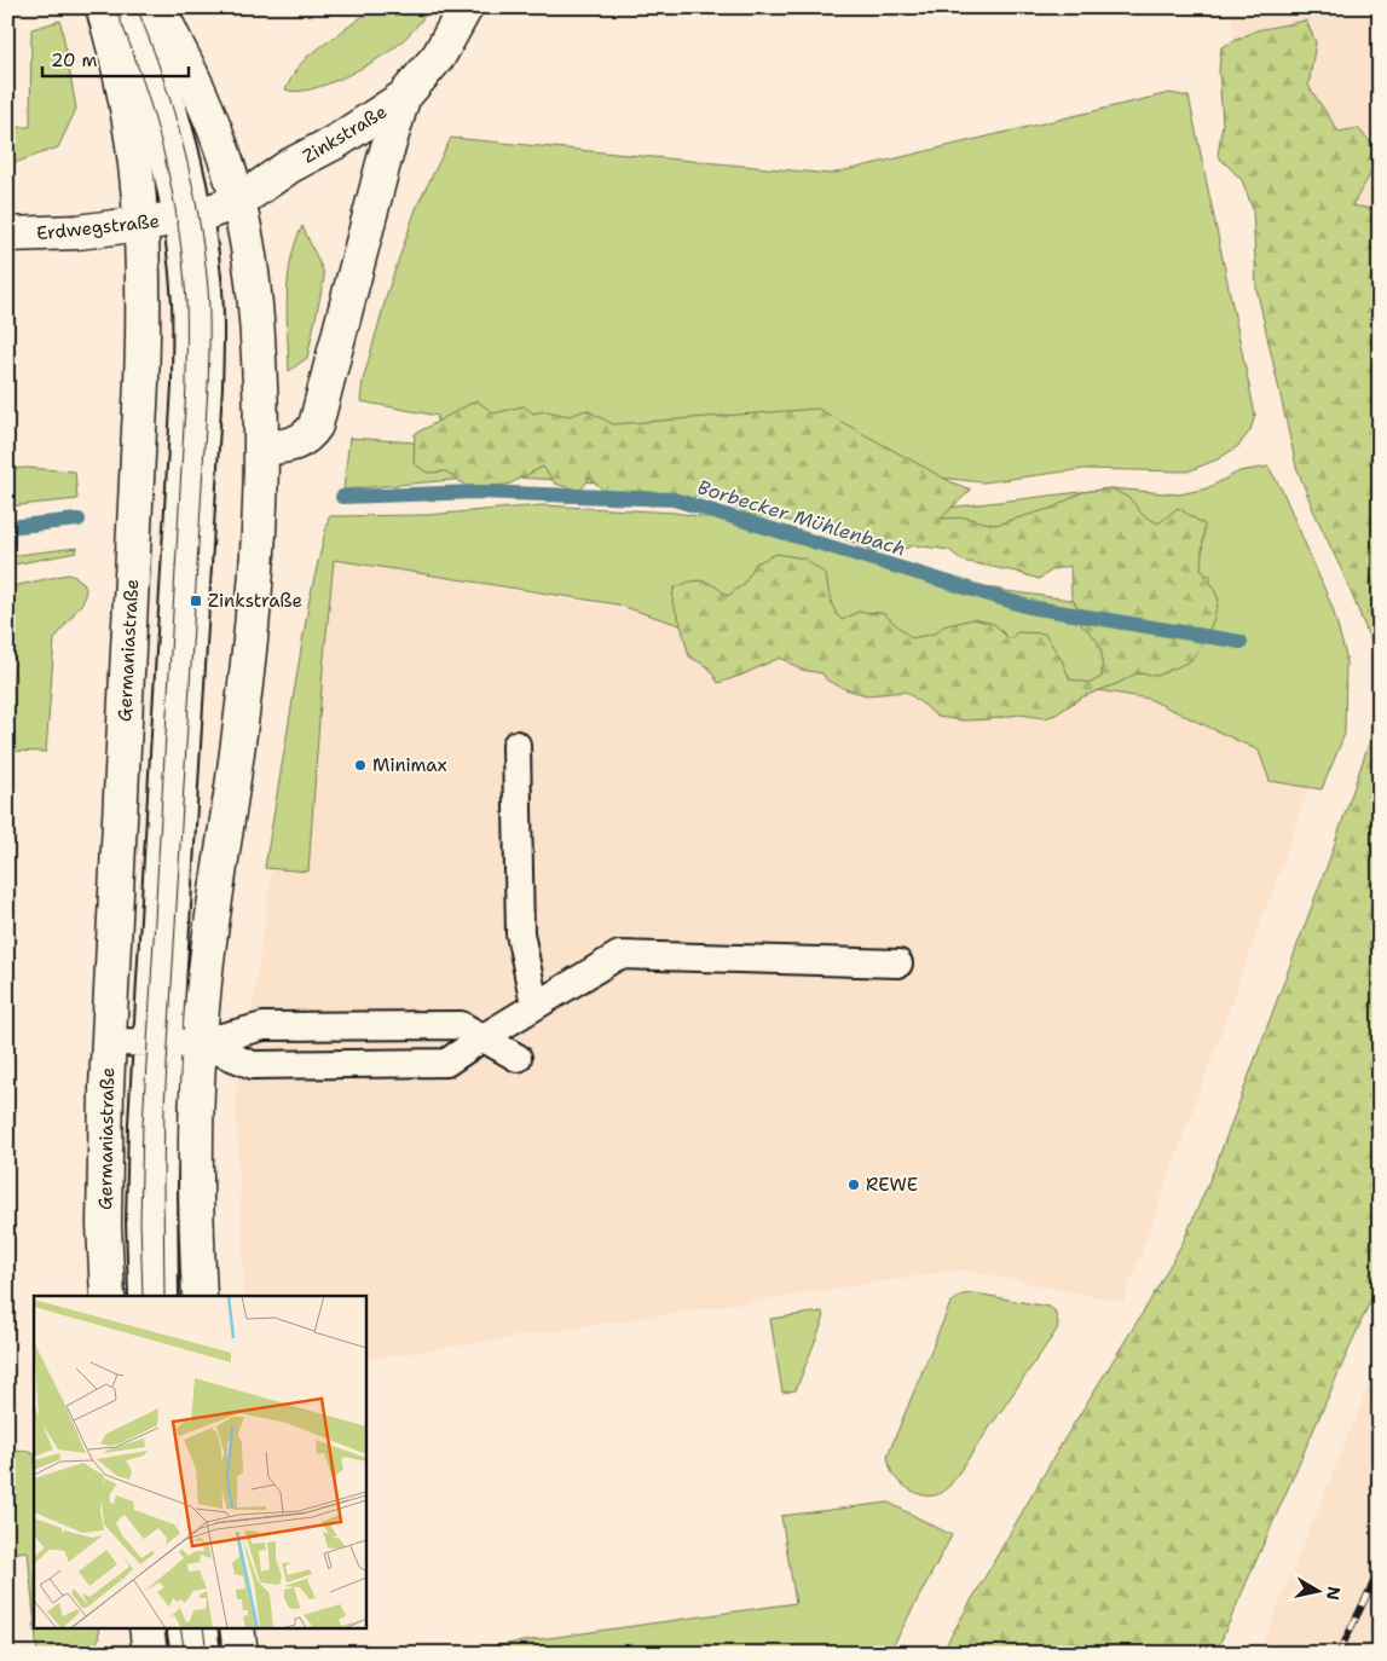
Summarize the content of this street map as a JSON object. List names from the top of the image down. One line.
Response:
{"streets":{"main road":["Zinkstraße","Erdwegstraße","Germaniastraße"]},"crossings":[["Zinkstraße","Erdwegstraße"],["Erdwegstraße","Germaniastraße"]],"water":["Borbecker Mühlenbach"],"places":{"transit":["Zinkstraße"],"other":["Minimax","REWE"]},"scale_bar":"20 m","north":"right"}
